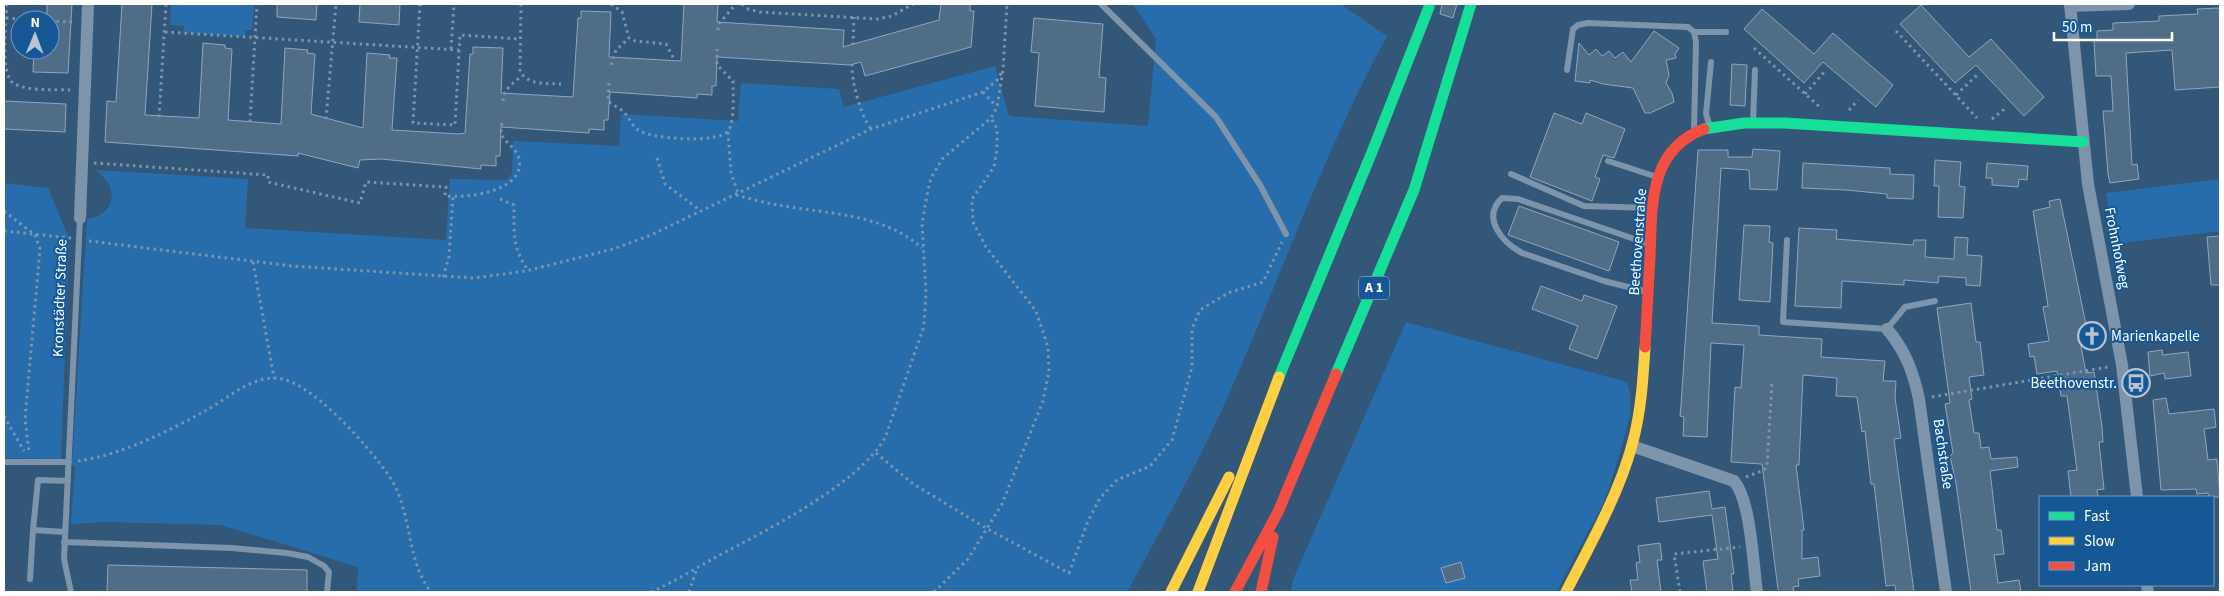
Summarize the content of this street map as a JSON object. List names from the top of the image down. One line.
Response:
{"streets":{"main road":["Beethovenstraße","A 1"],"street":["Frohnhofweg","Kronstädter Straße","Bachstraße"]},"crossings":[["Beethovenstraße","Frohnhofweg"]],"places":{"church":["Marienkapelle"],"bus stop":["Beethovenstr."]},"legend":["Fast","Slow","Jam"],"scale_bar":"50 m","north":"top"}
